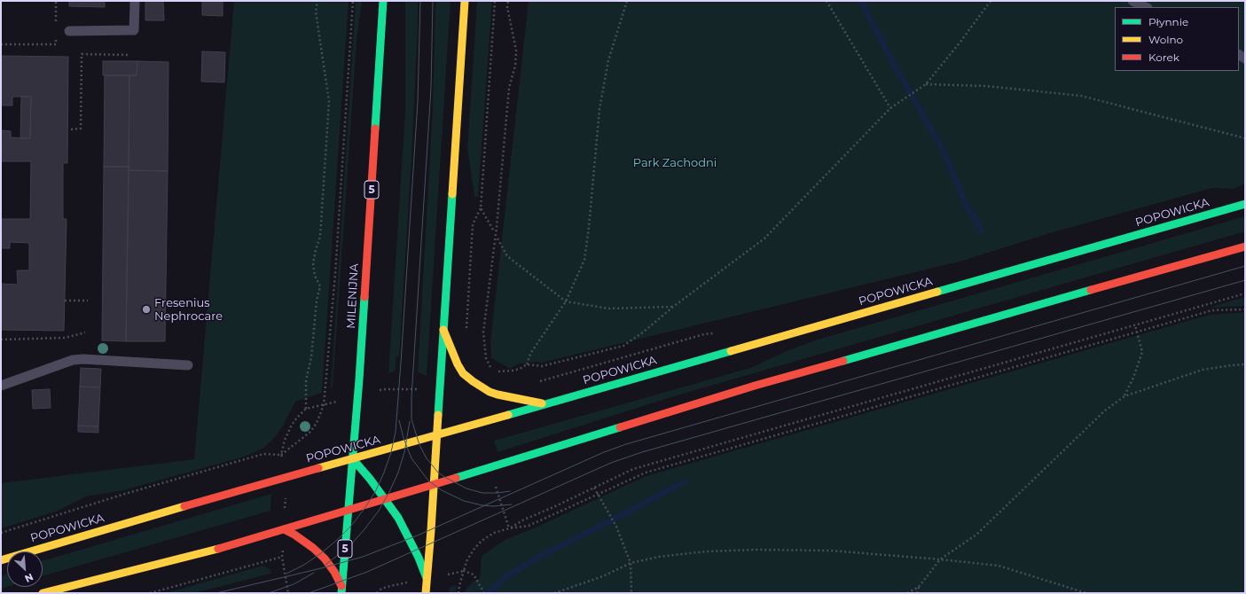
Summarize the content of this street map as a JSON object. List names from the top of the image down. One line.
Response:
{"streets":{"street":["5","POPOWICKA","MILENIJNA"]},"crossings":[["POPOWICKA","MILENIJNA"]],"parks":["Park Zachodni"],"places":["Fresenius Nephrocare"],"legend":["Płynnie","Wolno","Korek"],"north":"bottom right"}
